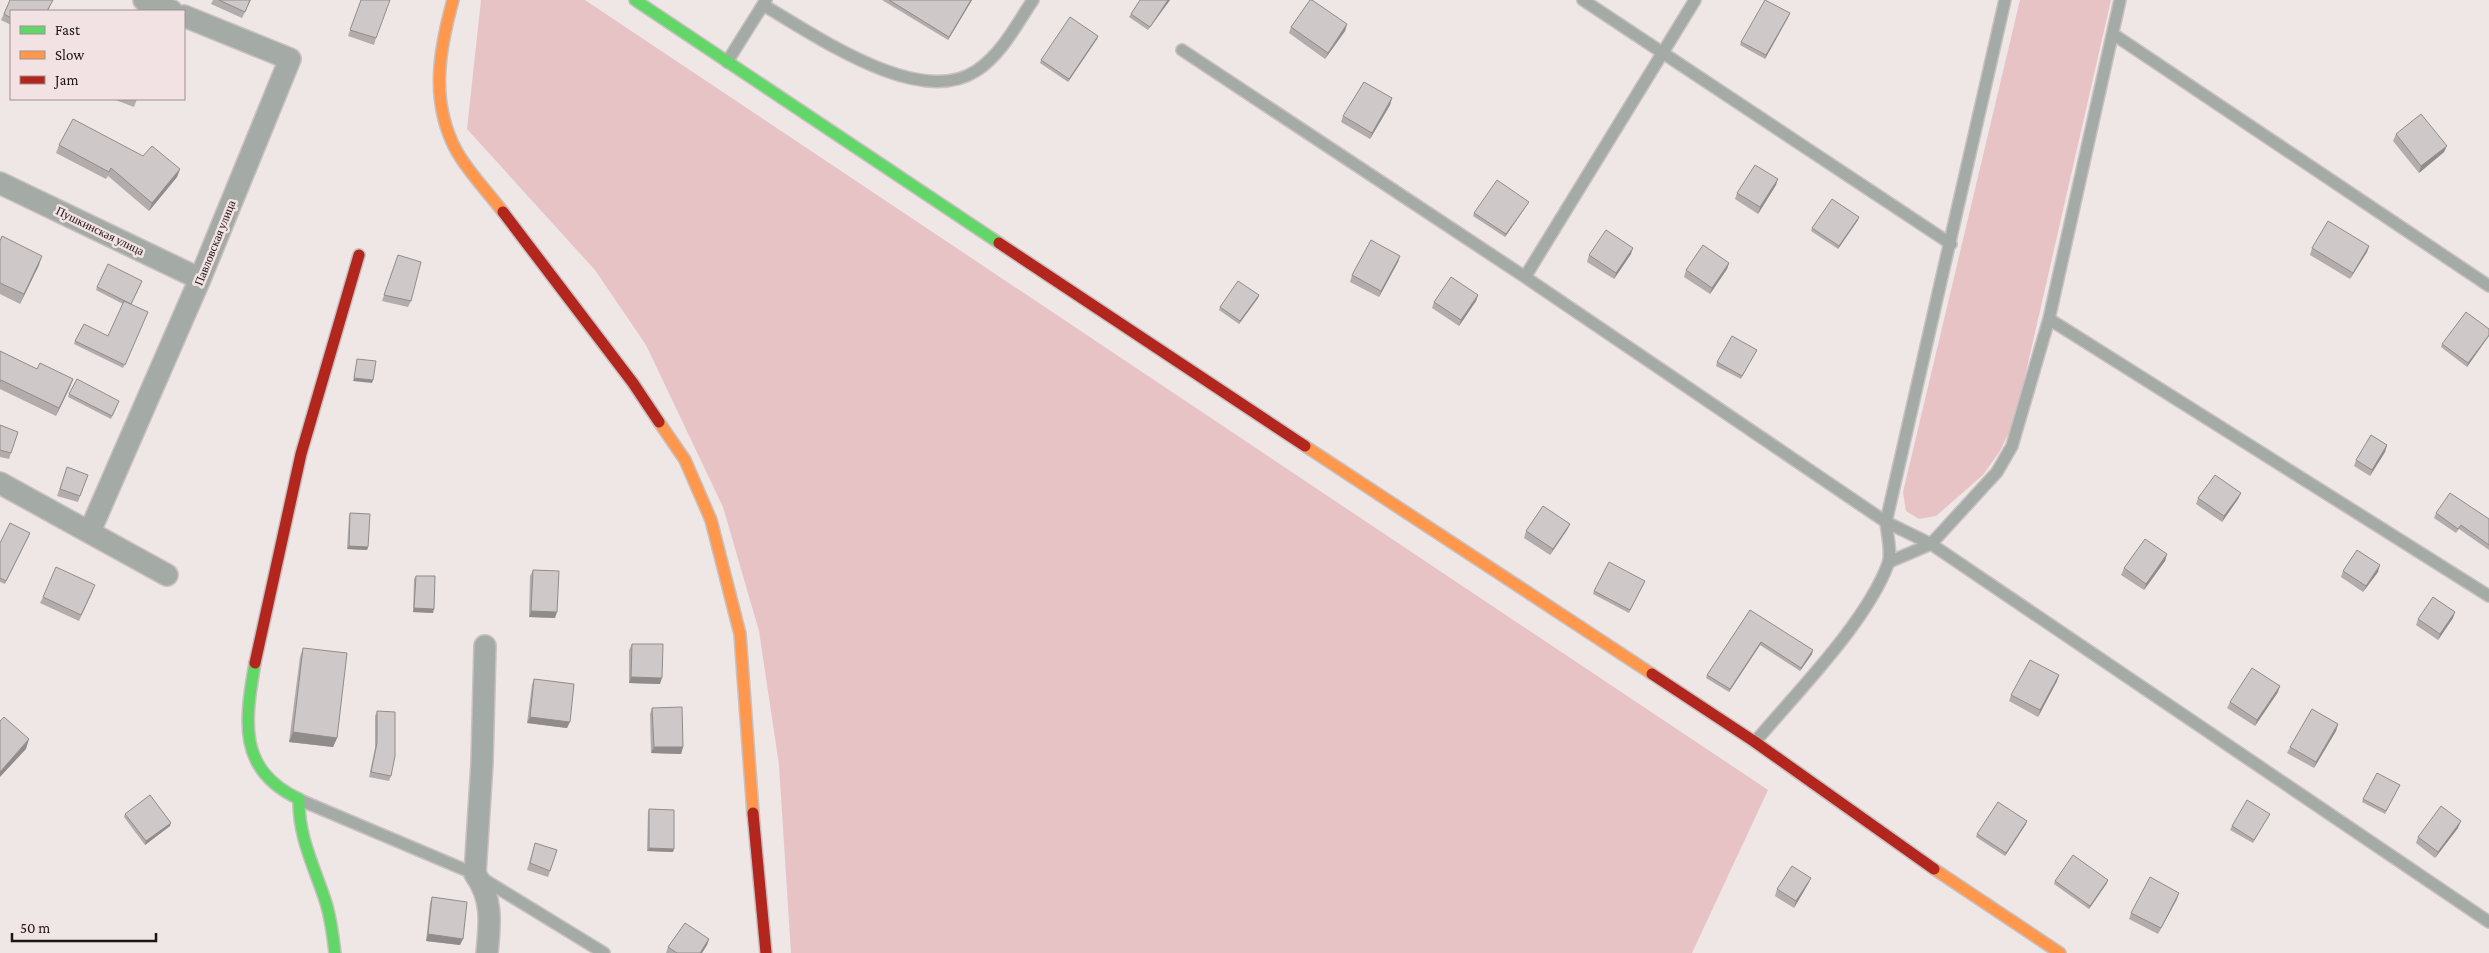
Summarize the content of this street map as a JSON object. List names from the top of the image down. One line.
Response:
{"streets":{"street":["Пушкинская улица","Павловская улица"]},"crossings":[["Пушкинская улица","Павловская улица"]],"legend":["Fast","Slow","Jam"],"scale_bar":"50 m"}
